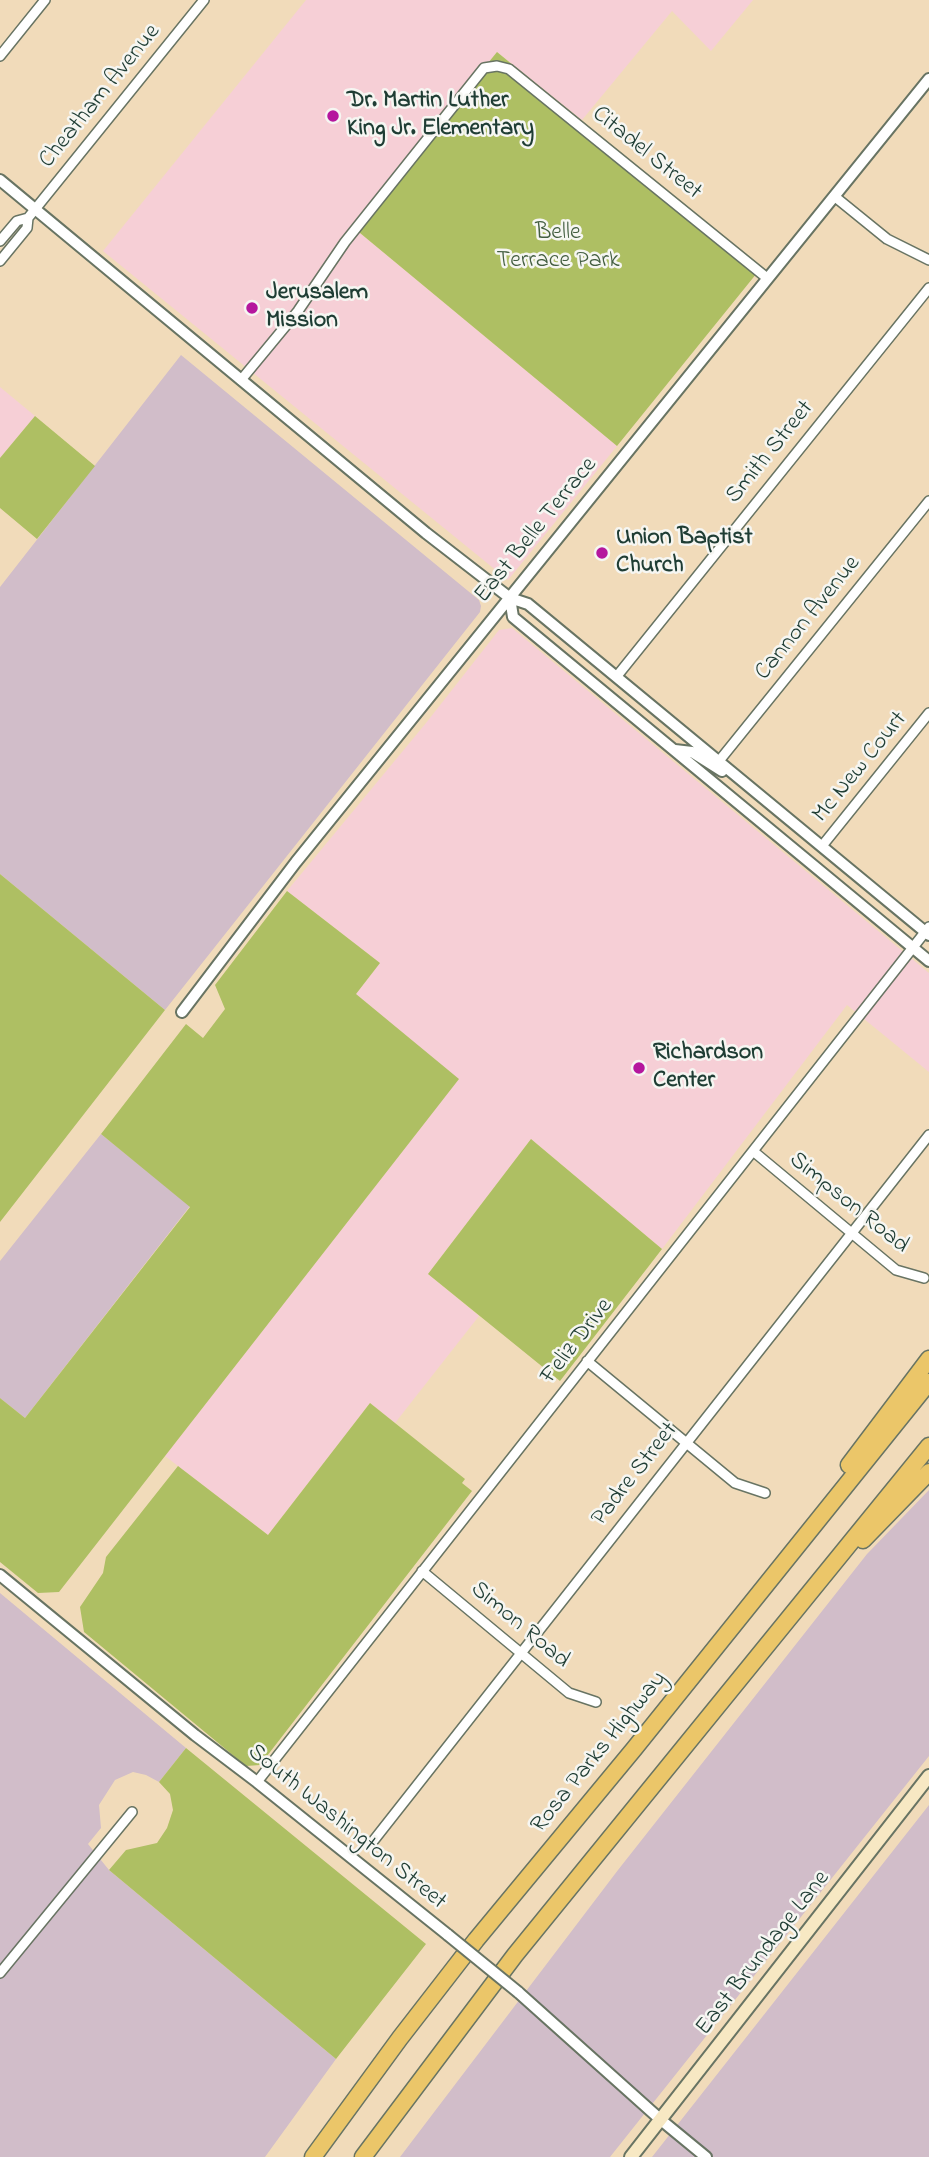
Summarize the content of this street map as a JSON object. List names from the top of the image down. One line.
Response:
{"streets":{"highway":["Rosa Parks Highway"],"main road":["East Brundage Lane"],"street":["Cheatham Avenue","Citadel Street","Smith Street","East Belle Terrace","Cannon Avenue","Mc New Court","Simpson Road","Feliz Drive","Padre Street","Simon Road","South Washington Street"]},"crossings":[["Citadel Street","East Belle Terrace"],["Simpson Road","Feliz Drive"],["Simpson Road","Padre Street"],["Feliz Drive","Simon Road"],["Feliz Drive","South Washington Street"],["Padre Street","Simon Road"],["South Washington Street","East Brundage Lane"]],"parks":["Belle Terrace Park"],"places":["Dr. Martin Luther King Jr. Elementary","Jerusalem Mission","Union Baptist Church","Richardson Center"]}
